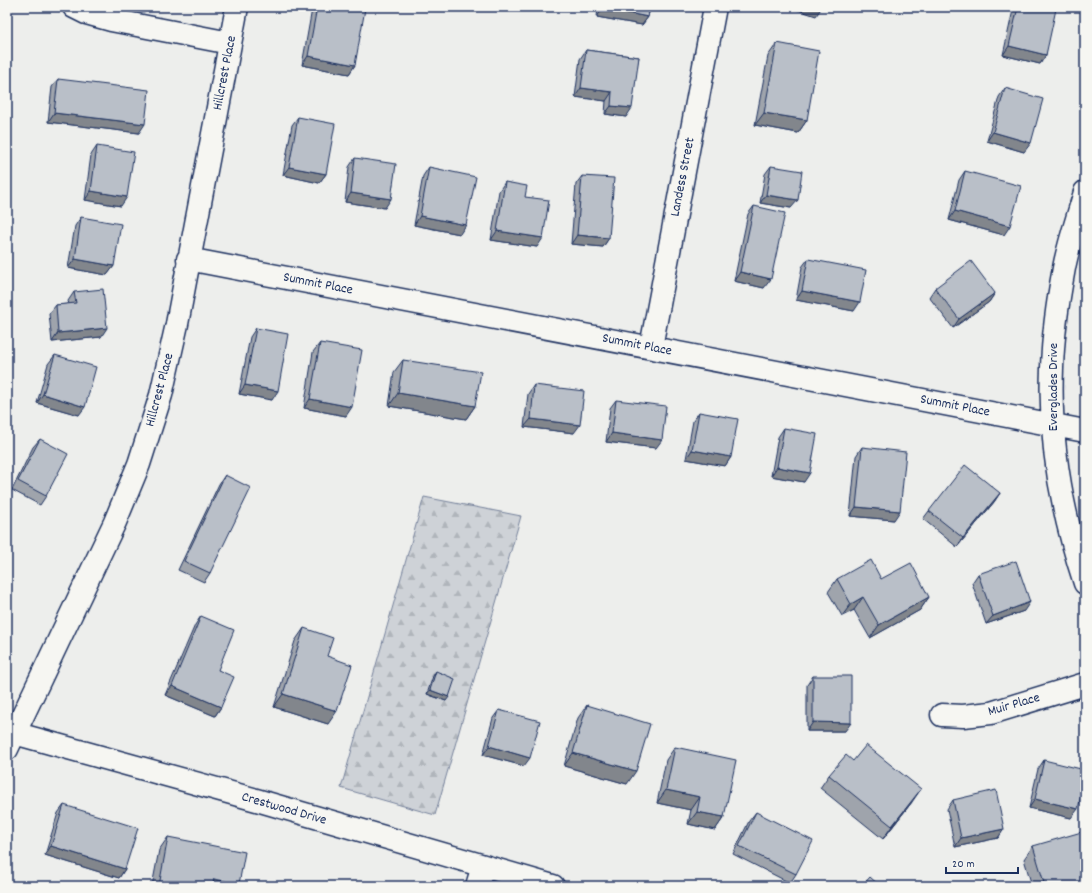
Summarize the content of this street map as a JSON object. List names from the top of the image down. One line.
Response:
{"streets":{"street":["Hillcrest Place","Landess Street","Summit Place","Everglades Drive","Muir Place","Crestwood Drive"]},"crossings":[["Hillcrest Place","Summit Place"],["Hillcrest Place","Crestwood Drive"],["Landess Street","Summit Place"],["Summit Place","Everglades Drive"]],"scale_bar":"20 m"}
